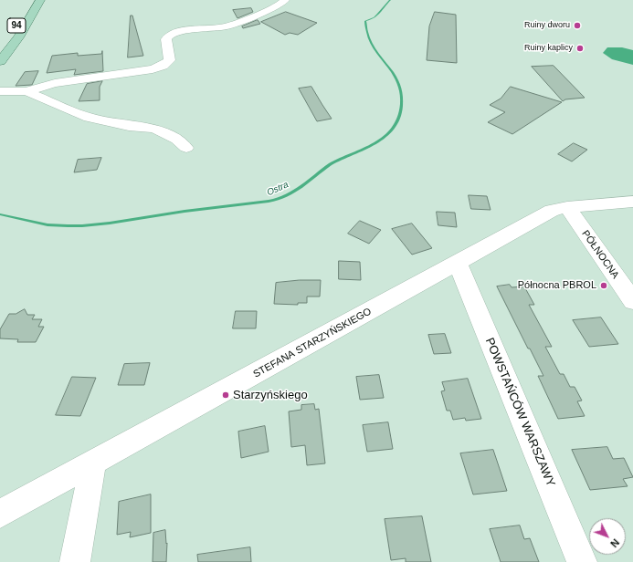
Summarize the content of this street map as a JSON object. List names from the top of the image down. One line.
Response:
{"streets":{"main road":["94"],"street":["PÓŁNOCNA","STEFANA STARZYŃSKIEGO","POWSTAŃCÓW WARSZAWY"]},"crossings":[["PÓŁNOCNA","STEFANA STARZYŃSKIEGO"],["STEFANA STARZYŃSKIEGO","POWSTAŃCÓW WARSZAWY"]],"water":["Ostra"],"places":["Ruiny dworu","Ruiny kaplicy","Północna PBROL","Starzyńskiego"],"north":"bottom right"}
